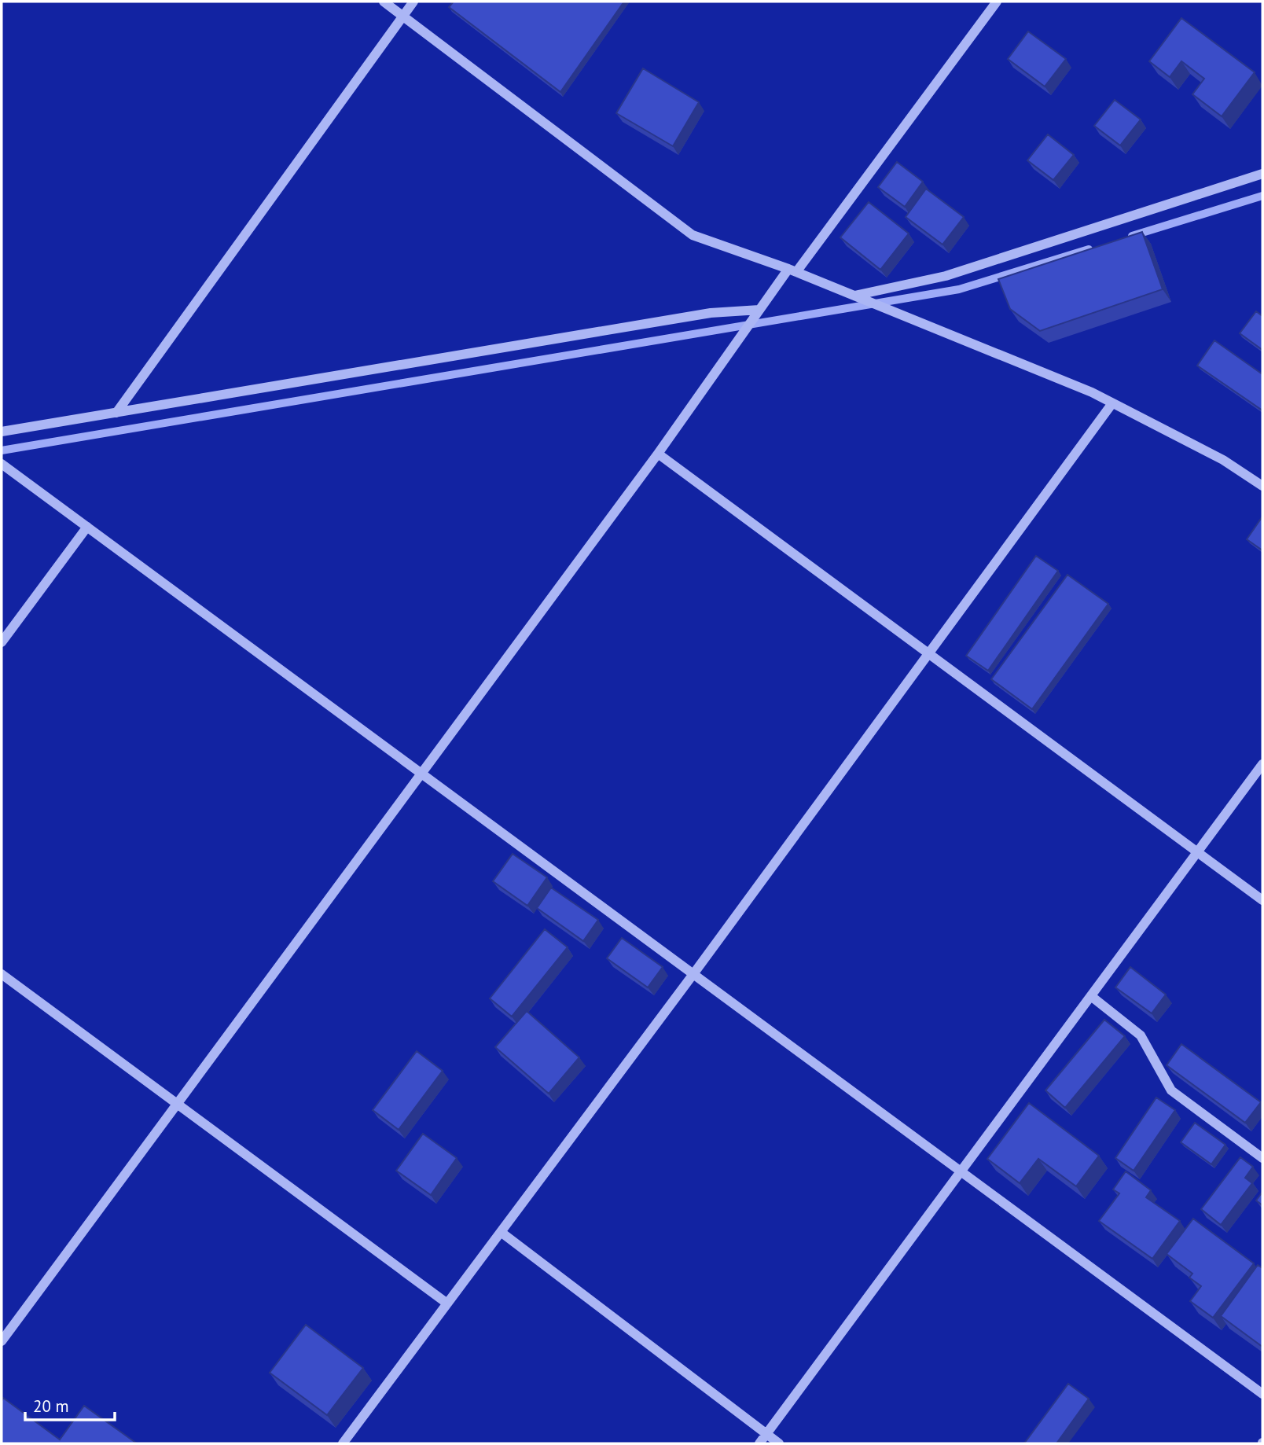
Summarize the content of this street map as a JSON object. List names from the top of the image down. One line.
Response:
{"scale_bar":"20 m"}
